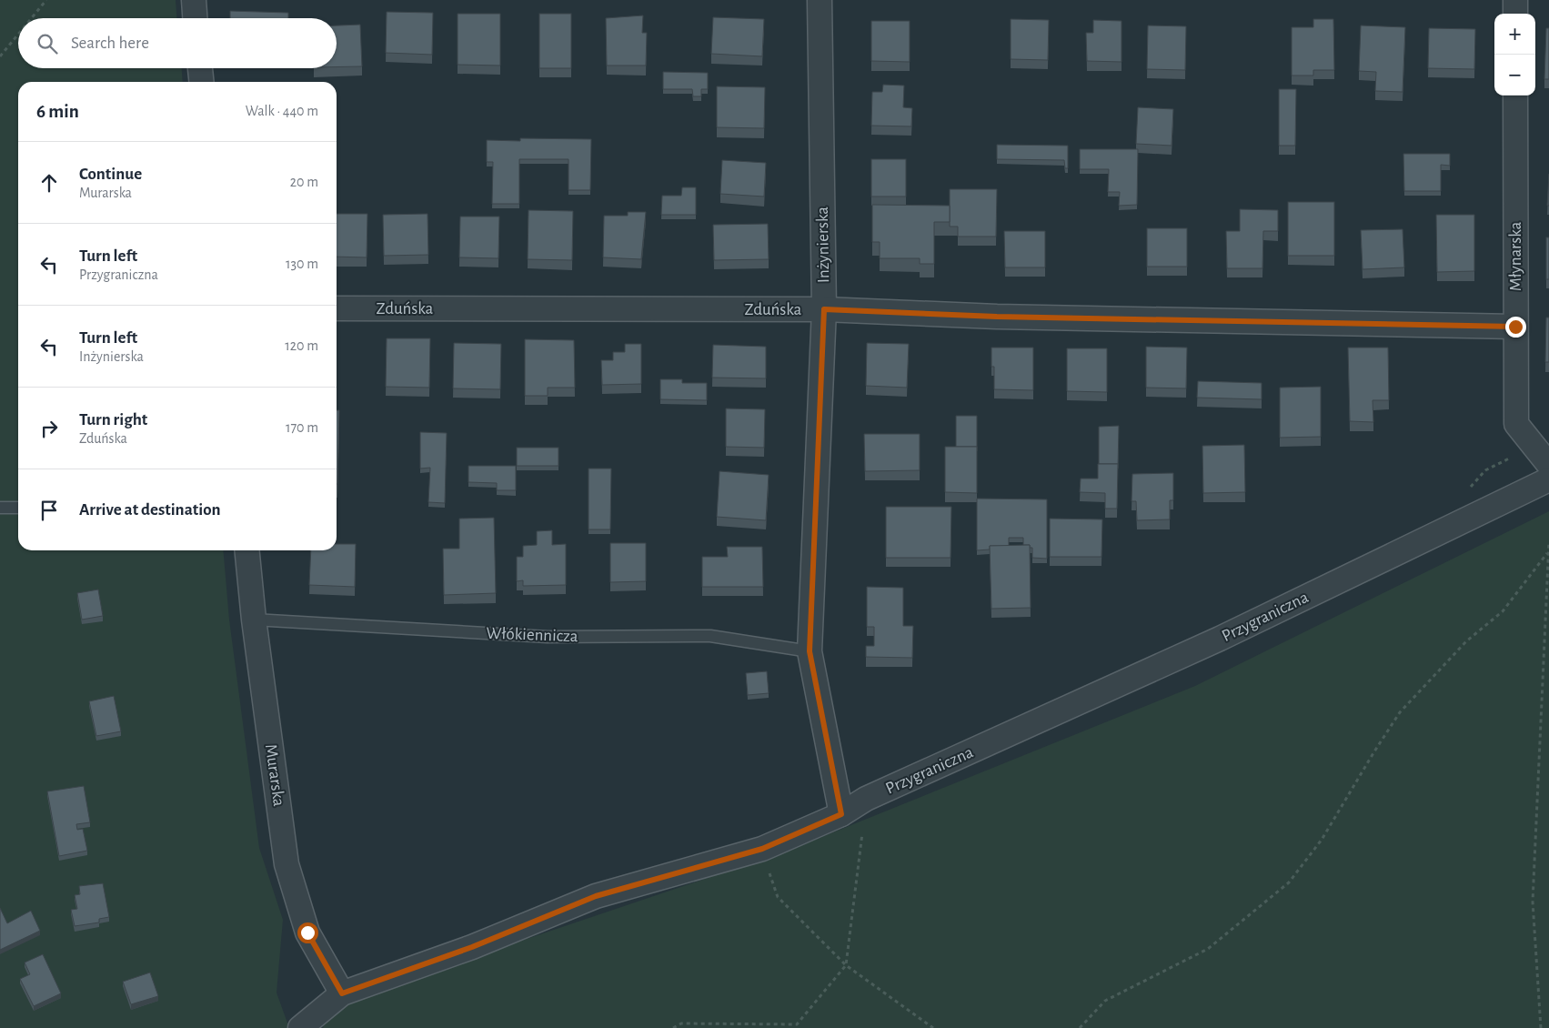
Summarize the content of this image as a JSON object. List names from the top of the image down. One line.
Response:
{"streets":{"street":["Inżynierska","Młynarska","Zduńska","Przygraniczna","Murarska"],"lane":["Włókiennicza"]},"crossings":[["Inżynierska","Zduńska"],["Inżynierska","Przygraniczna"],["Inżynierska","Włókiennicza"],["Młynarska","Zduńska"],["Przygraniczna","Murarska"],["Włókiennicza","Murarska"]],"page":{"map_buttons":["+","−"],"search":"Search here","heading":["6 min","Walk · 440 m"],"list":[["Continue","Murarska","20 m"],["Turn left","Przygraniczna","130 m"],["Turn left","Inżynierska","120 m"],["Turn right","Zduńska","170 m"],"Arrive at destination"]}}
